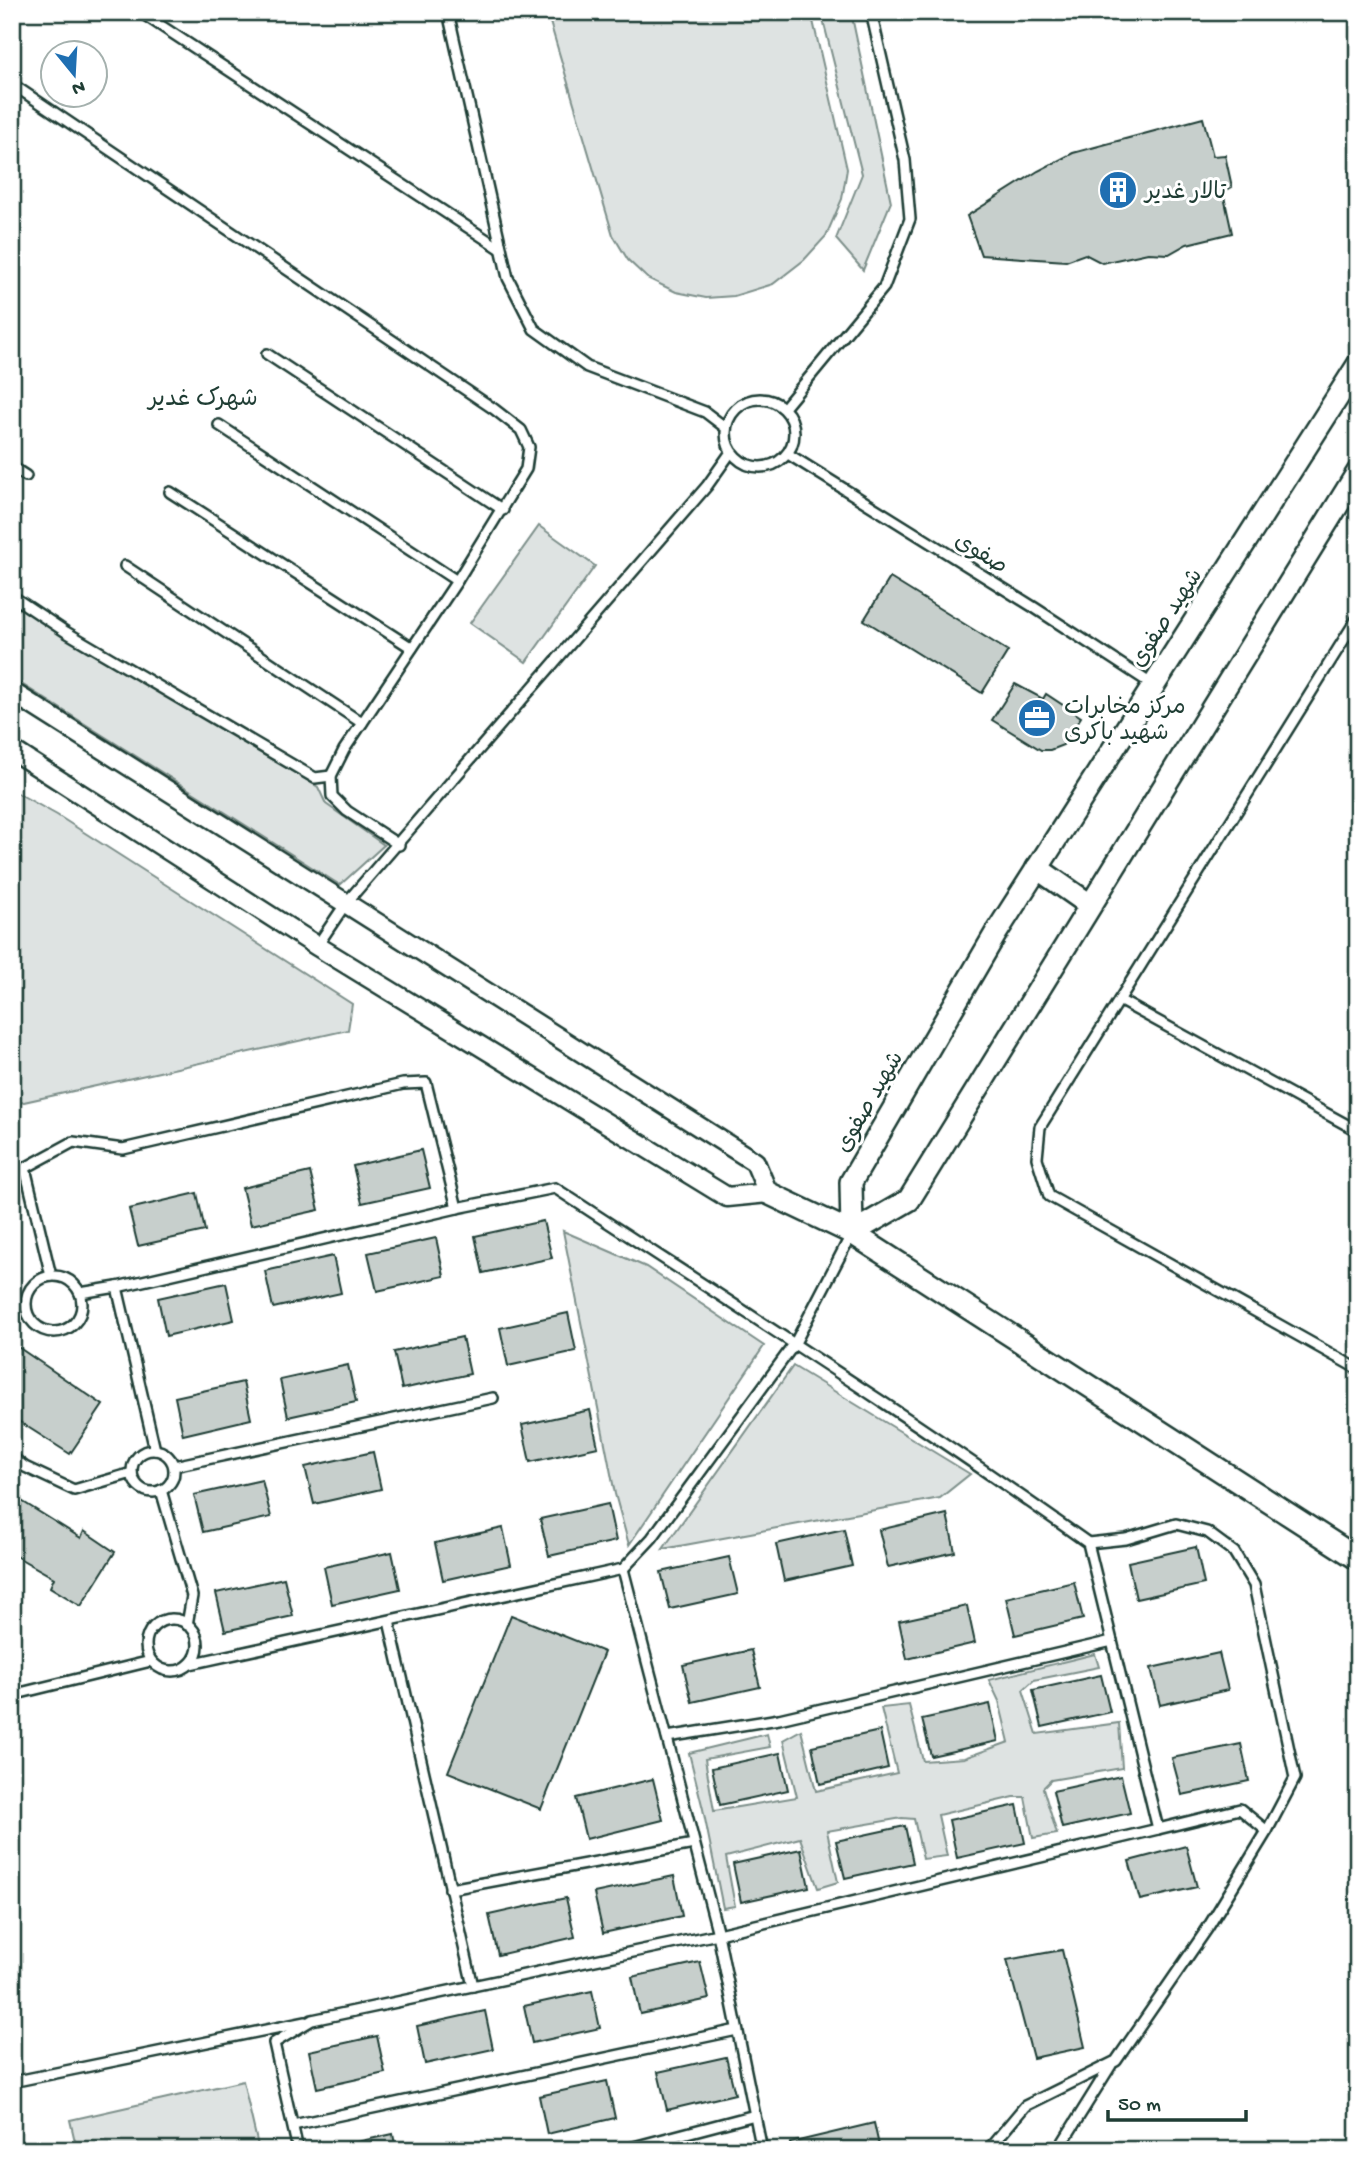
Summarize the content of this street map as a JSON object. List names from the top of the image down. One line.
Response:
{"streets":{"street":["شهید صفوی"],"lane":["صفوی"]},"crossings":[["صفوی","شهید صفوی"]],"districts":["شهرک غدیر"],"places":{"building":["تالار غدیر"],"office":["مرکز مخابرات شهید باکری"]},"scale_bar":"50 m","north":"bottom"}
